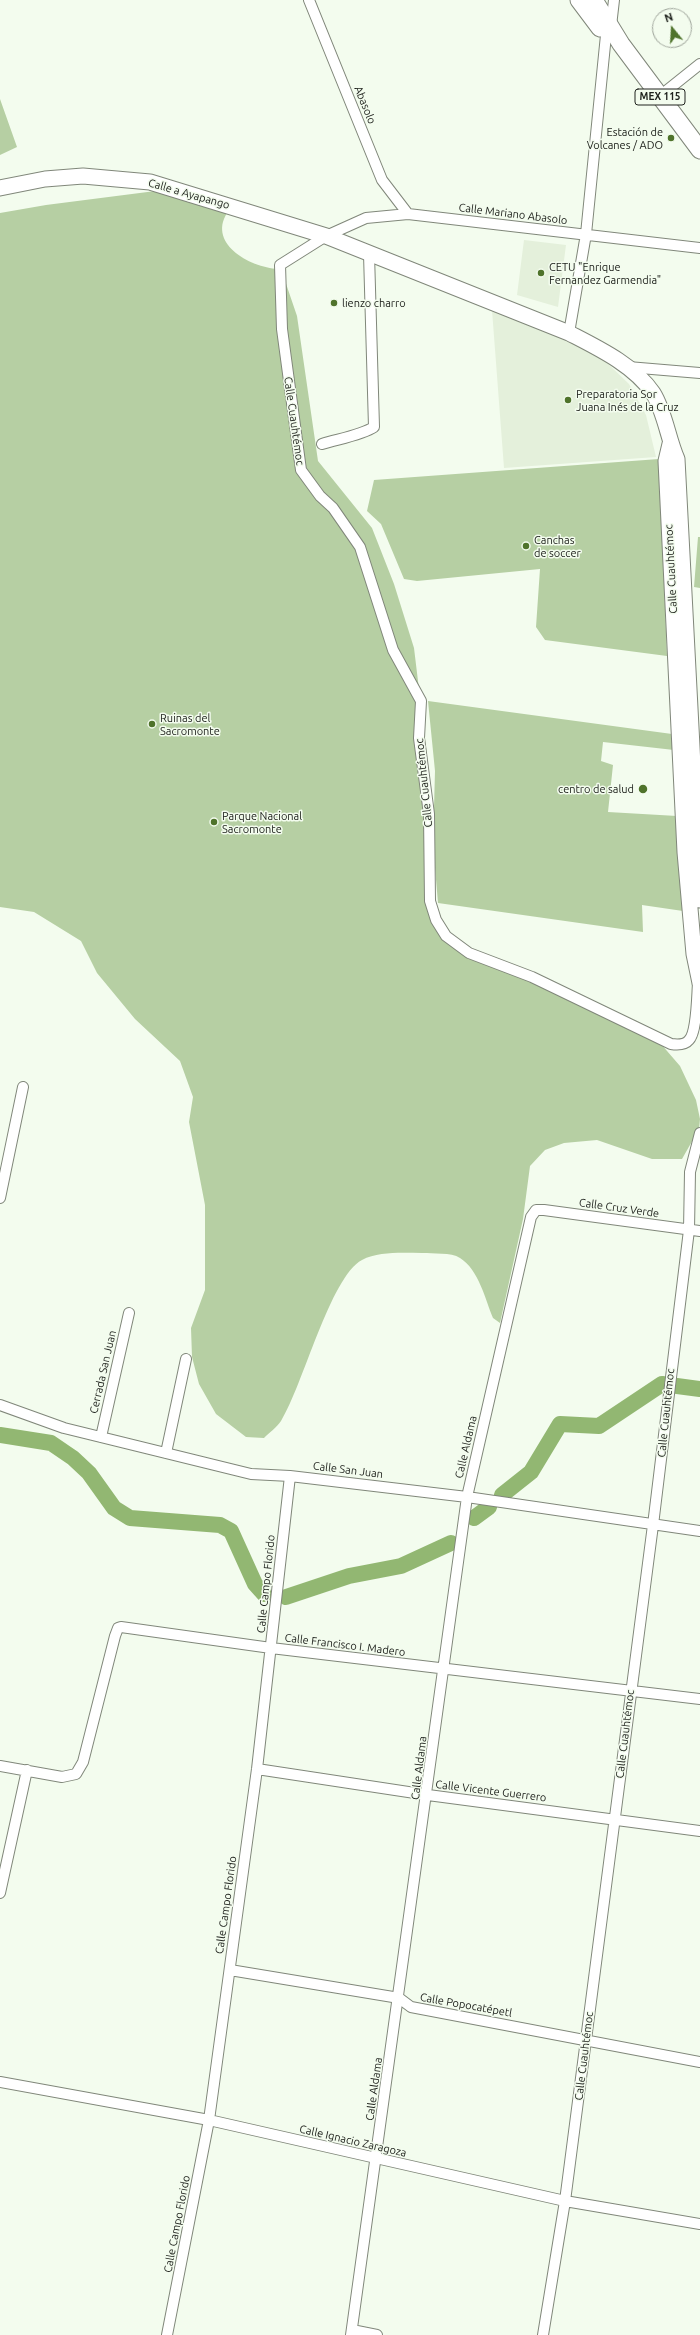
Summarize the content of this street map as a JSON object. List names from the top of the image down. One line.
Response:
{"streets":{"main road":["MEX 115","Calle a Ayapango","Calle Cuauhtémoc"],"street":["Abasolo","Calle Mariano Abasolo","Calle Cruz Verde","Cerrada San Juan","Calle Aldama","Calle San Juan","Calle Campo Florido","Calle Francisco I. Madero","Calle Vicente Guerrero","Calle Popocatépetl","Calle Ignacio Zaragoza"]},"crossings":[["Abasolo","Calle Mariano Abasolo"],["Calle a Ayapango","Calle Mariano Abasolo"],["Calle a Ayapango","Calle Cuauhtémoc"],["Calle Mariano Abasolo","Calle Cuauhtémoc"],["Calle Cuauhtémoc","Calle Cruz Verde"],["Calle Cuauhtémoc","Calle San Juan"],["Calle Cuauhtémoc","Calle Francisco I. Madero"],["Calle Cuauhtémoc","Calle Vicente Guerrero"],["Calle Cuauhtémoc","Calle Popocatépetl"],["Calle Cuauhtémoc","Calle Ignacio Zaragoza"],["Calle Cruz Verde","Calle Aldama"],["Cerrada San Juan","Calle San Juan"],["Calle Aldama","Calle San Juan"],["Calle Aldama","Calle Francisco I. Madero"],["Calle Aldama","Calle Vicente Guerrero"],["Calle Aldama","Calle Popocatépetl"],["Calle Aldama","Calle Ignacio Zaragoza"],["Calle San Juan","Calle Campo Florido"],["Calle Campo Florido","Calle Francisco I. Madero"],["Calle Campo Florido","Calle Vicente Guerrero"],["Calle Campo Florido","Calle Popocatépetl"],["Calle Campo Florido","Calle Ignacio Zaragoza"]],"places":["Estación de Volcanes / ADO","CETU \"Enrique Fernandez Garmendia\"","lienzo charro","Preparatoria Sor Juana Inés de la Cruz","Canchas de soccer","Ruinas del Sacromonte","centro de salud","Parque Nacional Sacromonte"],"north":"top"}
